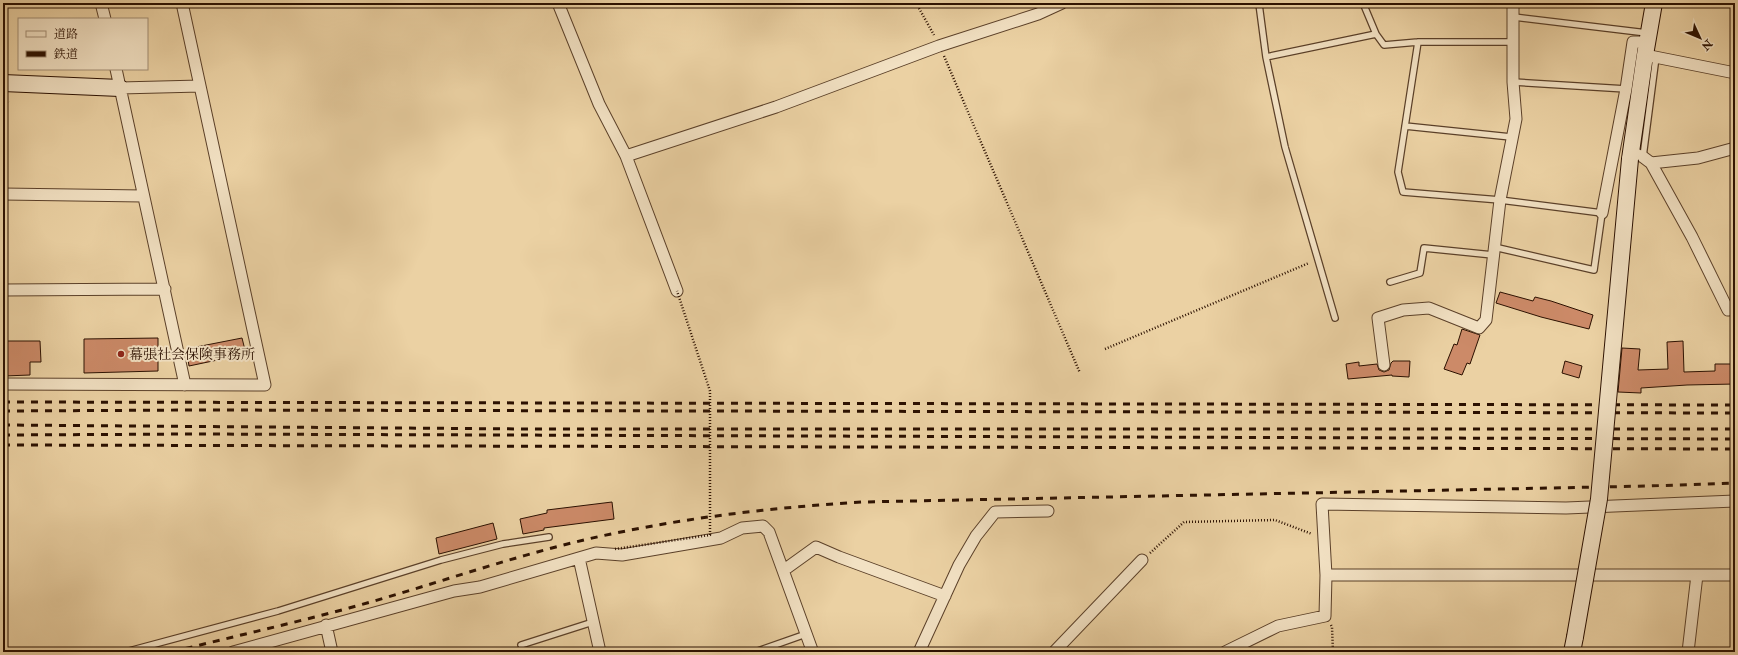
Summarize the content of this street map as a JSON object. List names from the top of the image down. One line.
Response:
{"places":["幕張社会保険事務所"],"legend":["道路","鉄道"],"north":"bottom right"}
